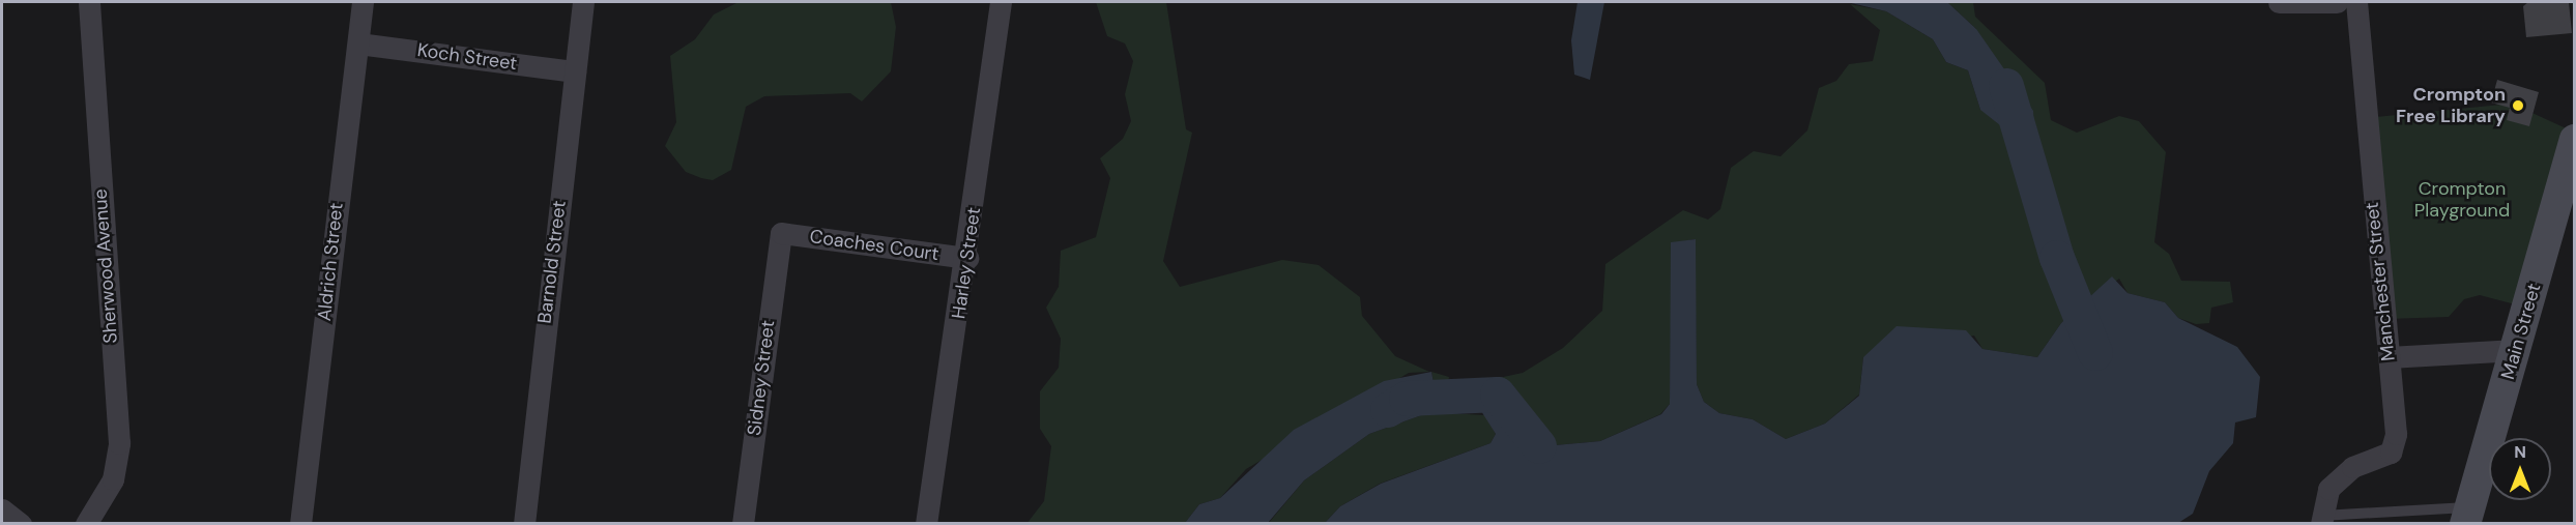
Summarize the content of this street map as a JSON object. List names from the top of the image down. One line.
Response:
{"streets":{"main road":["Main Street"],"street":["Koch Street","Coaches Court","Aldrich Street","Barnold Street","Harley Street","Sherwood Avenue","Manchester Street","Sidney Street"]},"crossings":[["Koch Street","Aldrich Street"],["Koch Street","Barnold Street"],["Coaches Court","Harley Street"],["Coaches Court","Sidney Street"]],"parks":["Crompton Playground"],"places":["Crompton Free Library"],"north":"top"}
